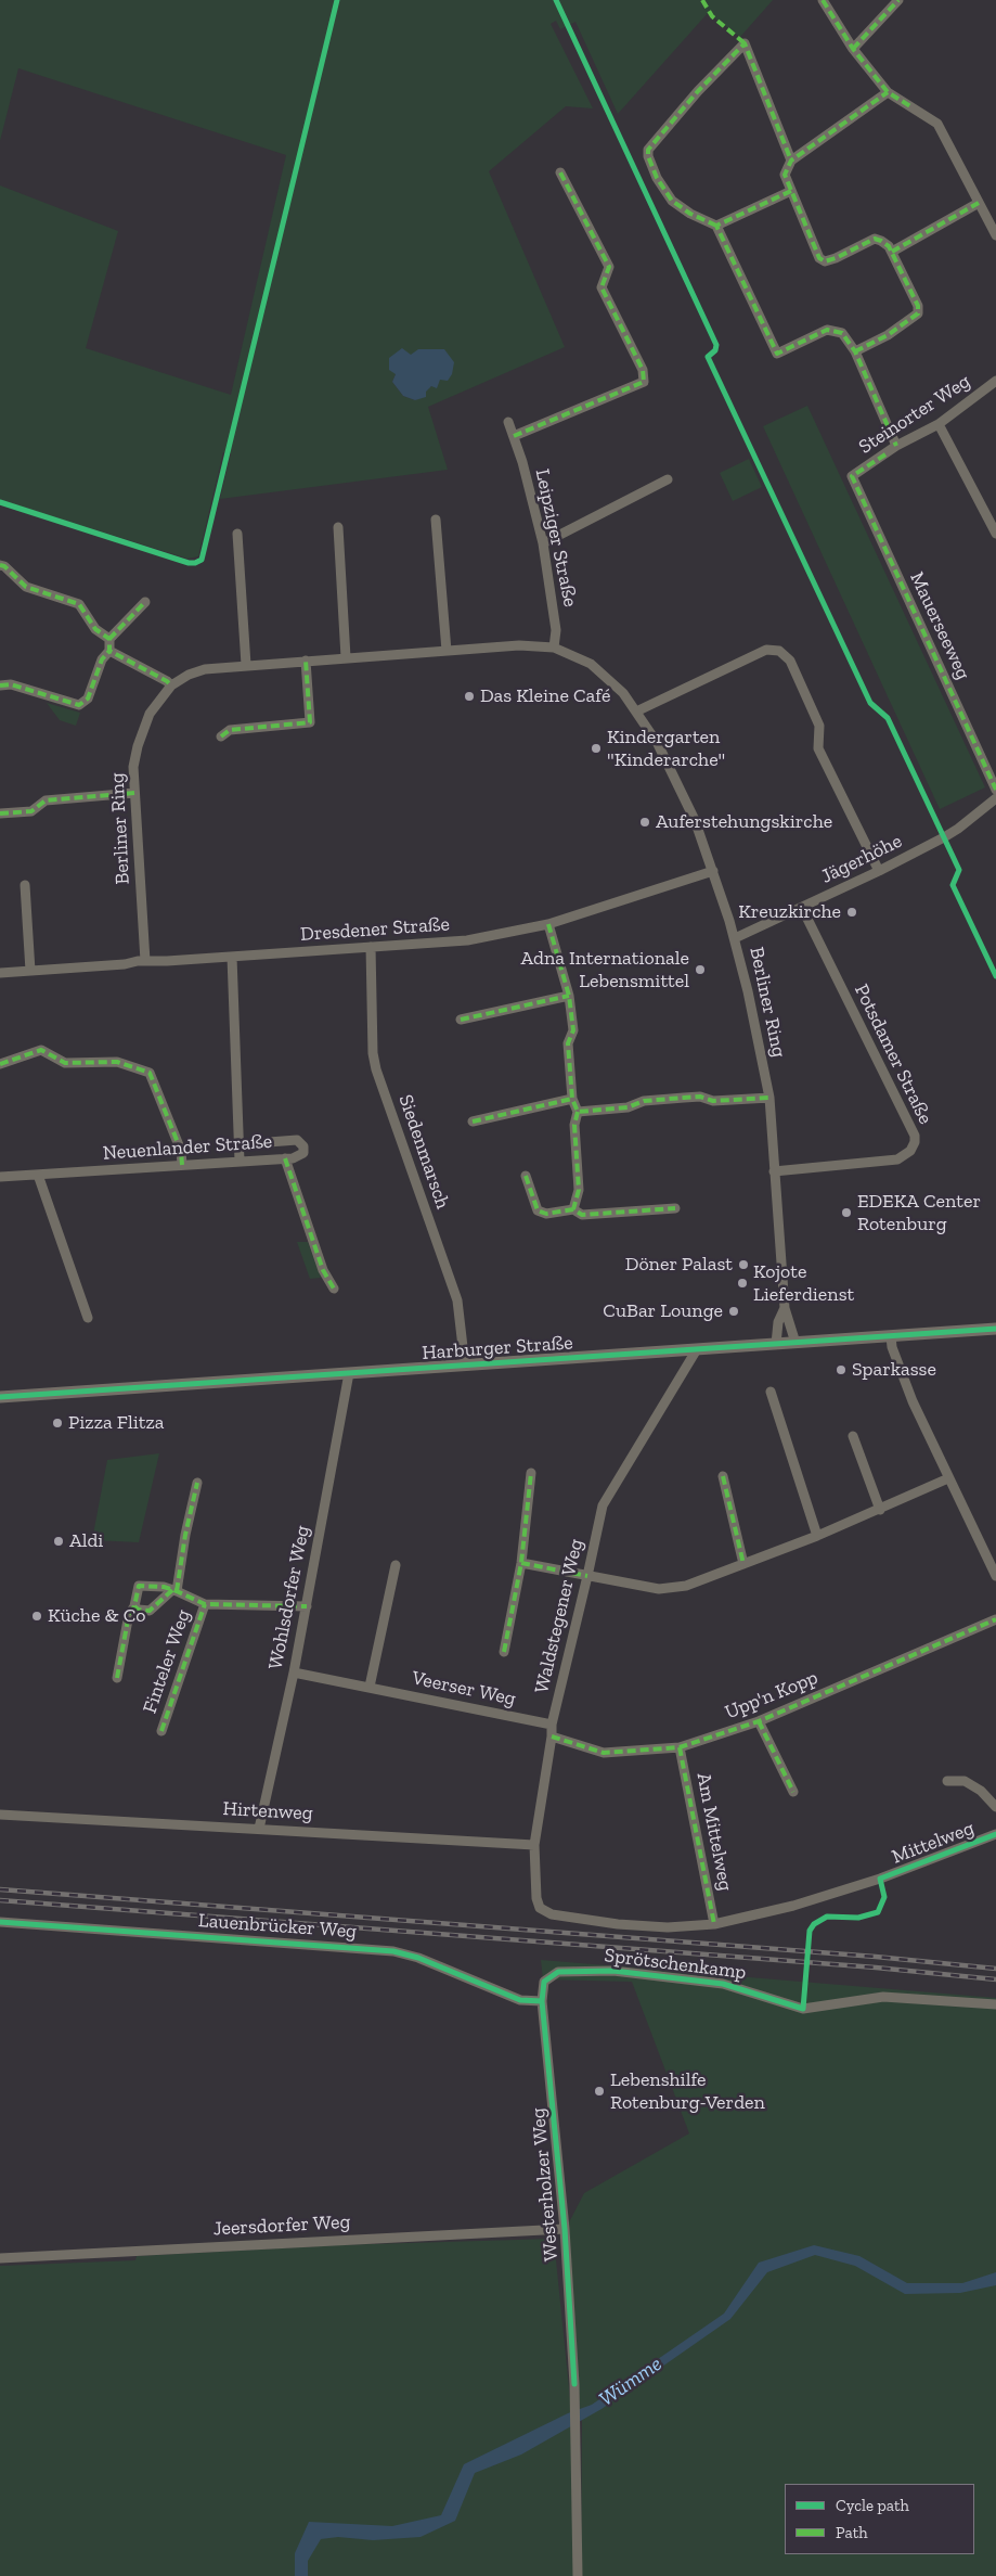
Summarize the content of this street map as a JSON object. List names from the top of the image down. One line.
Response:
{"streets":{"main road":["Harburger Straße"],"street":["Steinorter Weg","Leipziger Straße","Mauerseeweg","Berliner Ring","Jägerhöhe","Dresdener Straße","Potsdamer Straße","Neuenlander Straße","Siedenmarsch","Wohlsdorfer Weg","Waldstegener Weg","Finteler Weg","Veerser Weg","Upp'n Kopp","Hirtenweg","Am Mittelweg","Mittelweg","Lauenbrücker Weg","Sprötschenkamp","Westerholzer Weg","Jeersdorfer Weg"]},"crossings":[["Steinorter Weg","Mauerseeweg"],["Leipziger Straße","Berliner Ring"],["Berliner Ring","Jägerhöhe"],["Berliner Ring","Dresdener Straße"],["Berliner Ring","Potsdamer Straße"],["Berliner Ring","Harburger Straße"],["Jägerhöhe","Potsdamer Straße"],["Dresdener Straße","Siedenmarsch"],["Siedenmarsch","Harburger Straße"],["Harburger Straße","Wohlsdorfer Weg"],["Harburger Straße","Waldstegener Weg"],["Wohlsdorfer Weg","Finteler Weg"],["Wohlsdorfer Weg","Veerser Weg"],["Wohlsdorfer Weg","Hirtenweg"],["Waldstegener Weg","Veerser Weg"],["Waldstegener Weg","Upp'n Kopp"],["Waldstegener Weg","Hirtenweg"],["Waldstegener Weg","Mittelweg"],["Upp'n Kopp","Am Mittelweg"],["Am Mittelweg","Mittelweg"],["Lauenbrücker Weg","Westerholzer Weg"],["Sprötschenkamp","Westerholzer Weg"],["Westerholzer Weg","Jeersdorfer Weg"]],"water":["Wümme"],"places":["Das Kleine Café","Kindergarten \"Kinderarche\"","Auferstehungskirche","Kreuzkirche","Adna Internationale Lebensmittel","EDEKA Center Rotenburg","Döner Palast","Kojote Lieferdienst","CuBar Lounge","Sparkasse","Pizza Flitza","Aldi","Küche & Co","Lebenshilfe Rotenburg-Verden"],"legend":["Cycle path","Path"]}
